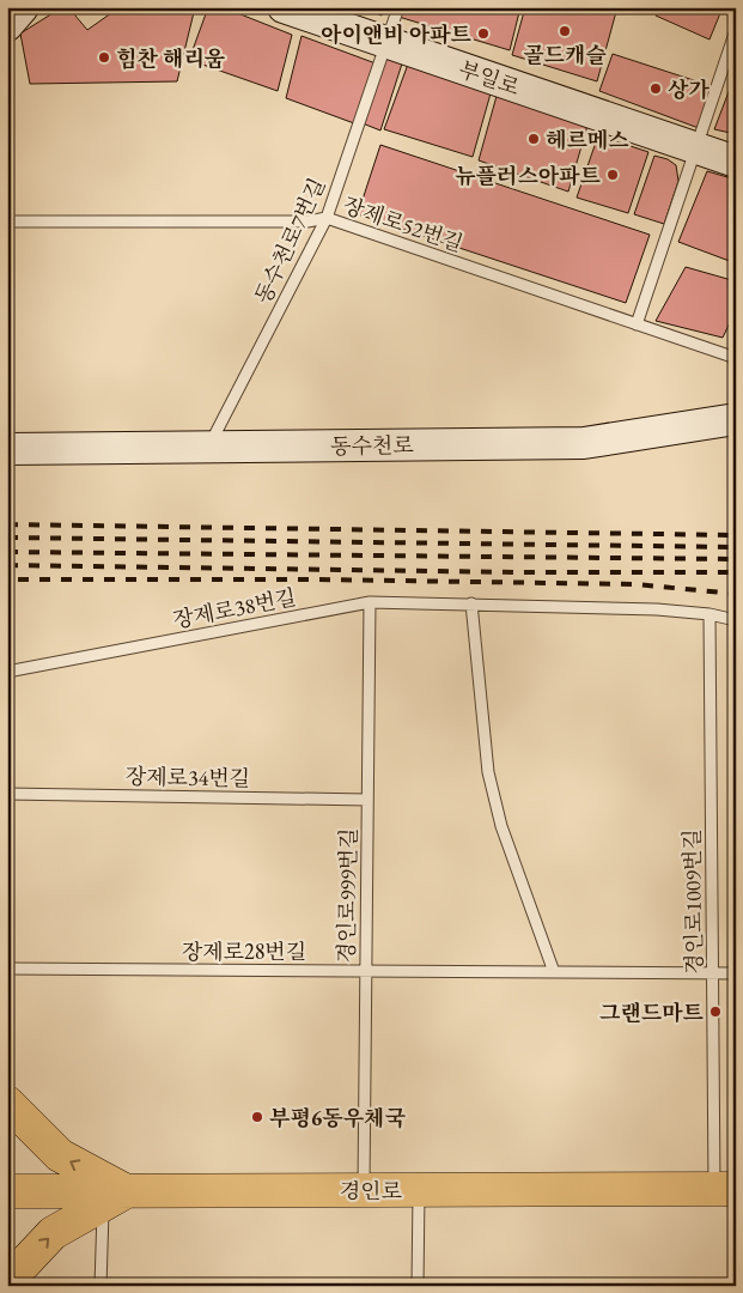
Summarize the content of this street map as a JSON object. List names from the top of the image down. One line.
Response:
{"streets":{"main road":["경인로"],"street":["부일로","동수천로"],"lane":["장제로52번길","동수천로7번길","장제로38번길","장제로34번길","경인로999번길","경인로1009번길","장제로28번길"]},"crossings":[["부일로","동수천로7번길"],["장제로52번길","동수천로7번길"],["동수천로7번길","동수천로"],["장제로38번길","경인로999번길"],["장제로38번길","경인로1009번길"],["장제로34번길","경인로999번길"],["경인로999번길","장제로28번길"],["경인로999번길","경인로"],["경인로1009번길","장제로28번길"],["경인로1009번길","경인로"]],"places":["골드캐슬","아이앤비 아파트","힘찬 해리움","상가","헤르메스","뉴플러스아파트","그랜드마트","부평6동우체국"]}
